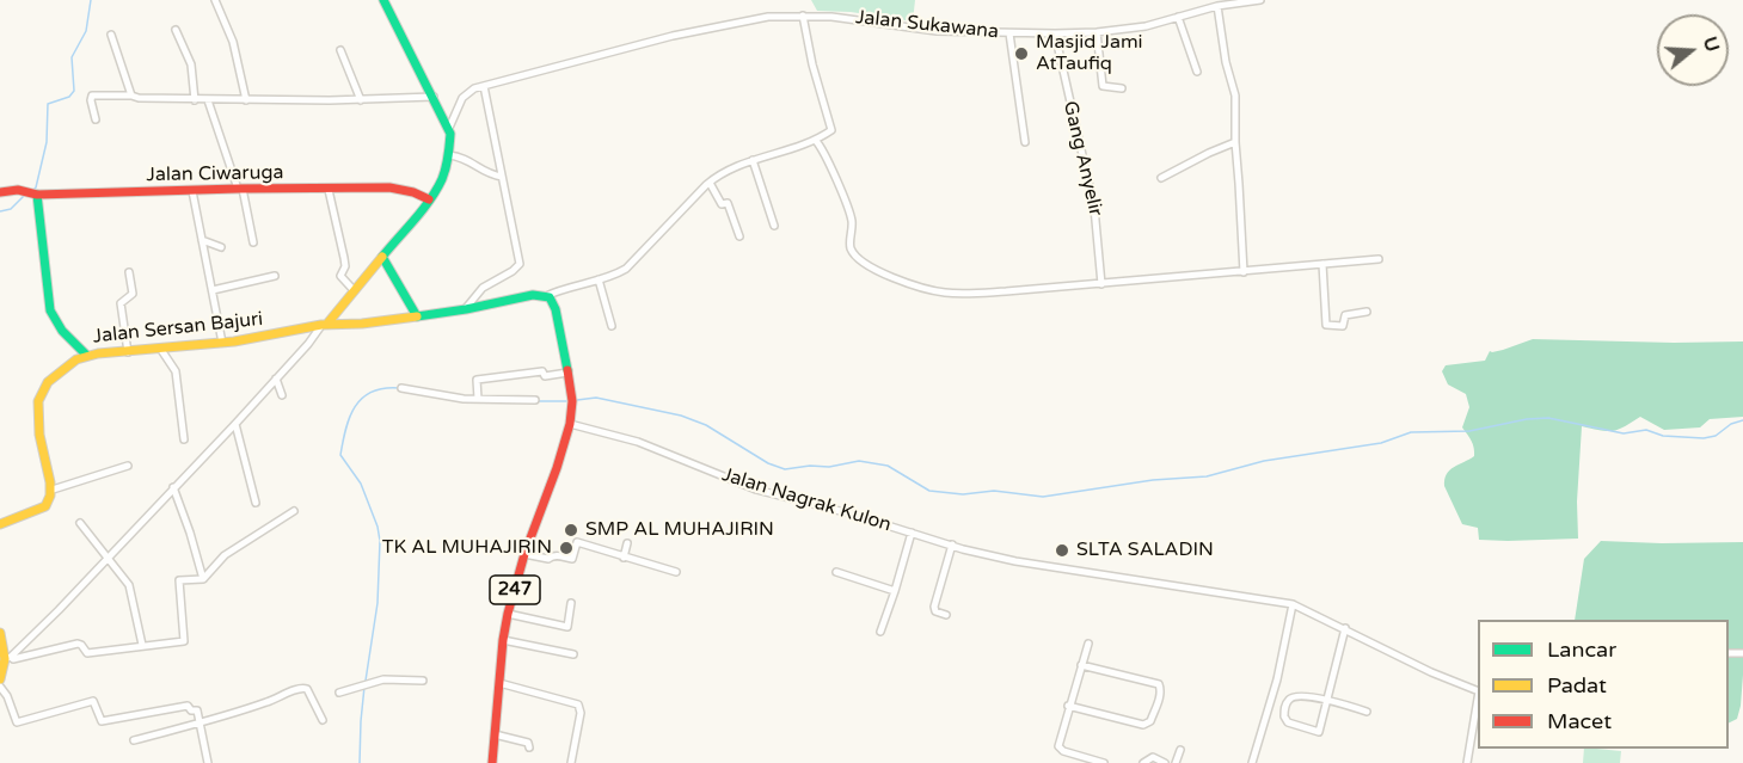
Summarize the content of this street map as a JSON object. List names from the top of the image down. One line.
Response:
{"streets":{"main road":["Jalan Ciwaruga","Jalan Sersan Bajuri","247"],"street":["Jalan Sukawana","Gang Anyelir","Jalan Nagrak Kulon"]},"crossings":[["Jalan Sukawana","Gang Anyelir"],["Jalan Sersan Bajuri","247"],["Jalan Nagrak Kulon","247"]],"places":["Masjid Jami AtTaufiq","SMP AL MUHAJIRIN","TK AL MUHAJIRIN","SLTA SALADIN"],"legend":["Lancar","Padat","Macet"],"north":"right"}
